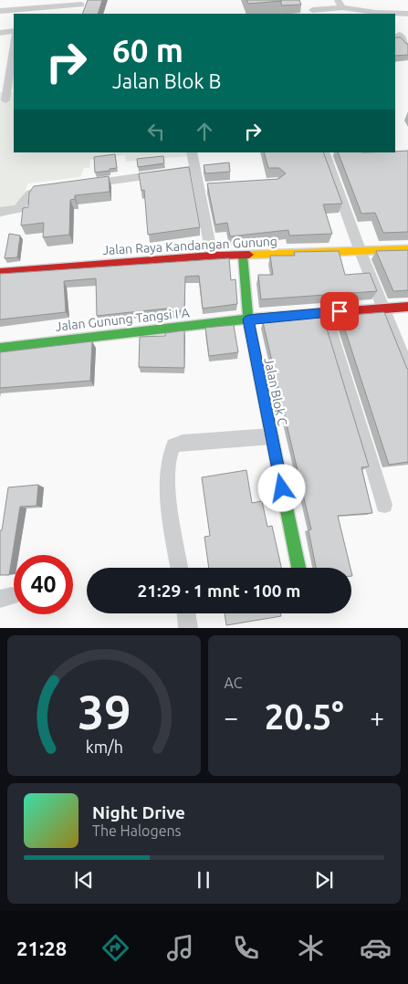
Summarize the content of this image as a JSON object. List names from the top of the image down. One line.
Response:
{"streets":{"street":["Jalan Raya Kandangan Gunung","Jalan Gunung Tangsi I A","Jalan Blok C"]},"crossings":[["Jalan Raya Kandangan Gunung","Jalan Blok C"],["Jalan Gunung Tangsi I A","Jalan Blok C"]],"page":{"turn":["60 m","Jalan Blok B"],"limit":"40","trip":"21:29 · 1 mnt · 100 m","tile":"AC","heat":["−","20.5°","+"],"song":["Night Drive","The Halogens"],"tabs":"21:28","gauge":["39","km/h"]}}
